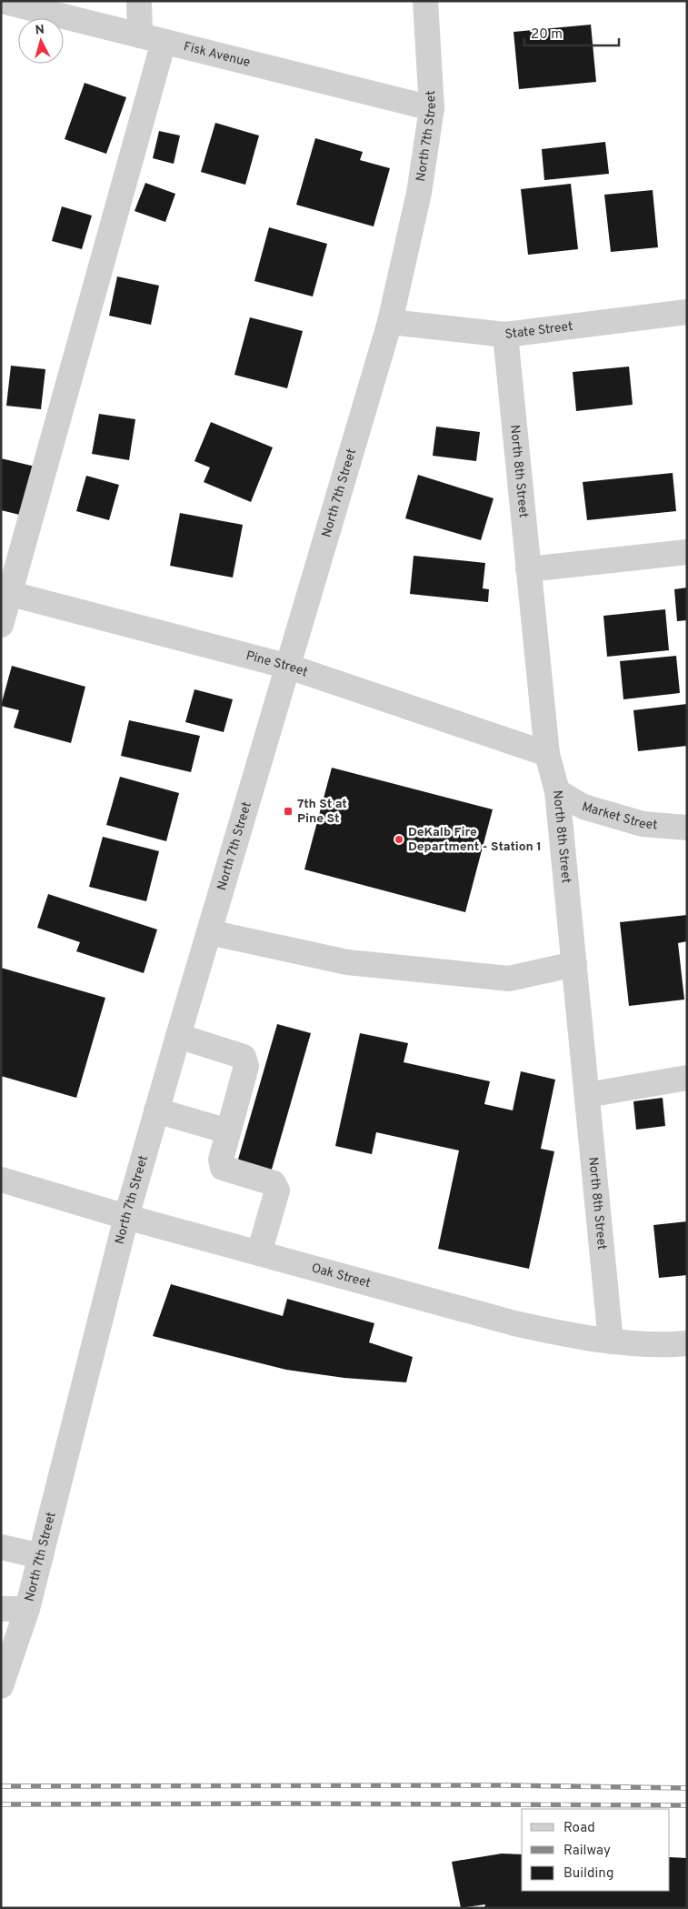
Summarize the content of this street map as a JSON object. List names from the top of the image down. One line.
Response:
{"streets":{"street":["Fisk Avenue","North 7th Street","State Street","North 8th Street","Pine Street","Market Street","Oak Street"]},"crossings":[["Fisk Avenue","North 7th Street"],["North 7th Street","State Street"],["North 7th Street","Pine Street"],["North 7th Street","Oak Street"],["State Street","North 8th Street"],["North 8th Street","Pine Street"],["North 8th Street","Market Street"],["North 8th Street","Oak Street"]],"places":{"transit":["7th St at Pine St"],"other":["DeKalb Fire Department - Station 1"]},"legend":["Road","Railway","Building"],"scale_bar":"20 m","north":"top"}
